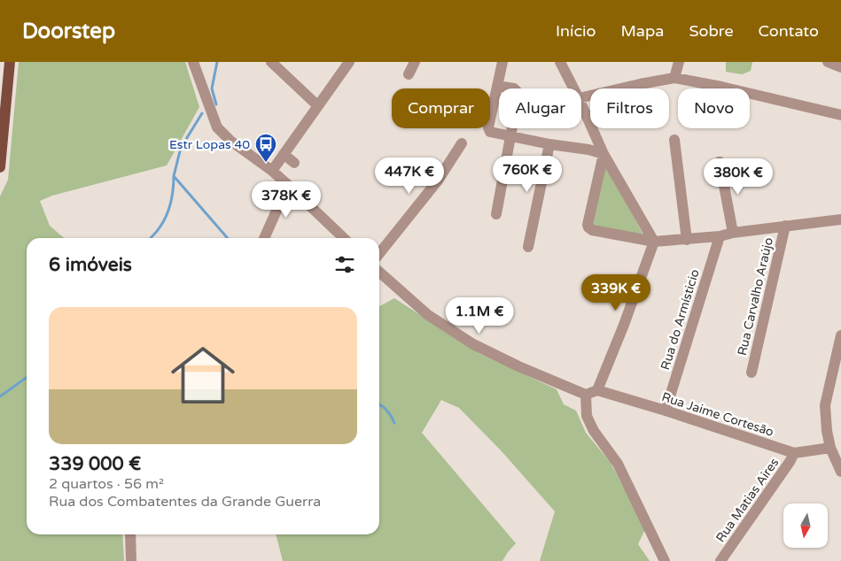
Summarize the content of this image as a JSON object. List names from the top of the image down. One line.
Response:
{"streets":{"street":["Rua Carvalho Araújo","Rua do Armísticio","Rua Jaime Cortesão","Rua Matias Aires"]},"crossings":[["Rua do Armísticio","Rua Jaime Cortesão"],["Rua Jaime Cortesão","Rua Matias Aires"]],"places":{"bus stop":["Estr Lopas 40"]},"north":"bottom","page":{"header":"Doorstep","nav":["Início","Mapa","Sobre","Contato"],"chip":["Comprar","Alugar","Filtros","Novo"],"price":["760K €","447K €","380K €","378K €","339K €","1.1M €"],"heading":"6 imóveis","list":[{"name":"339 000 €","note":"2 quartos · 56 m² · Rua dos Combatentes da Grande Guerra"}]}}
